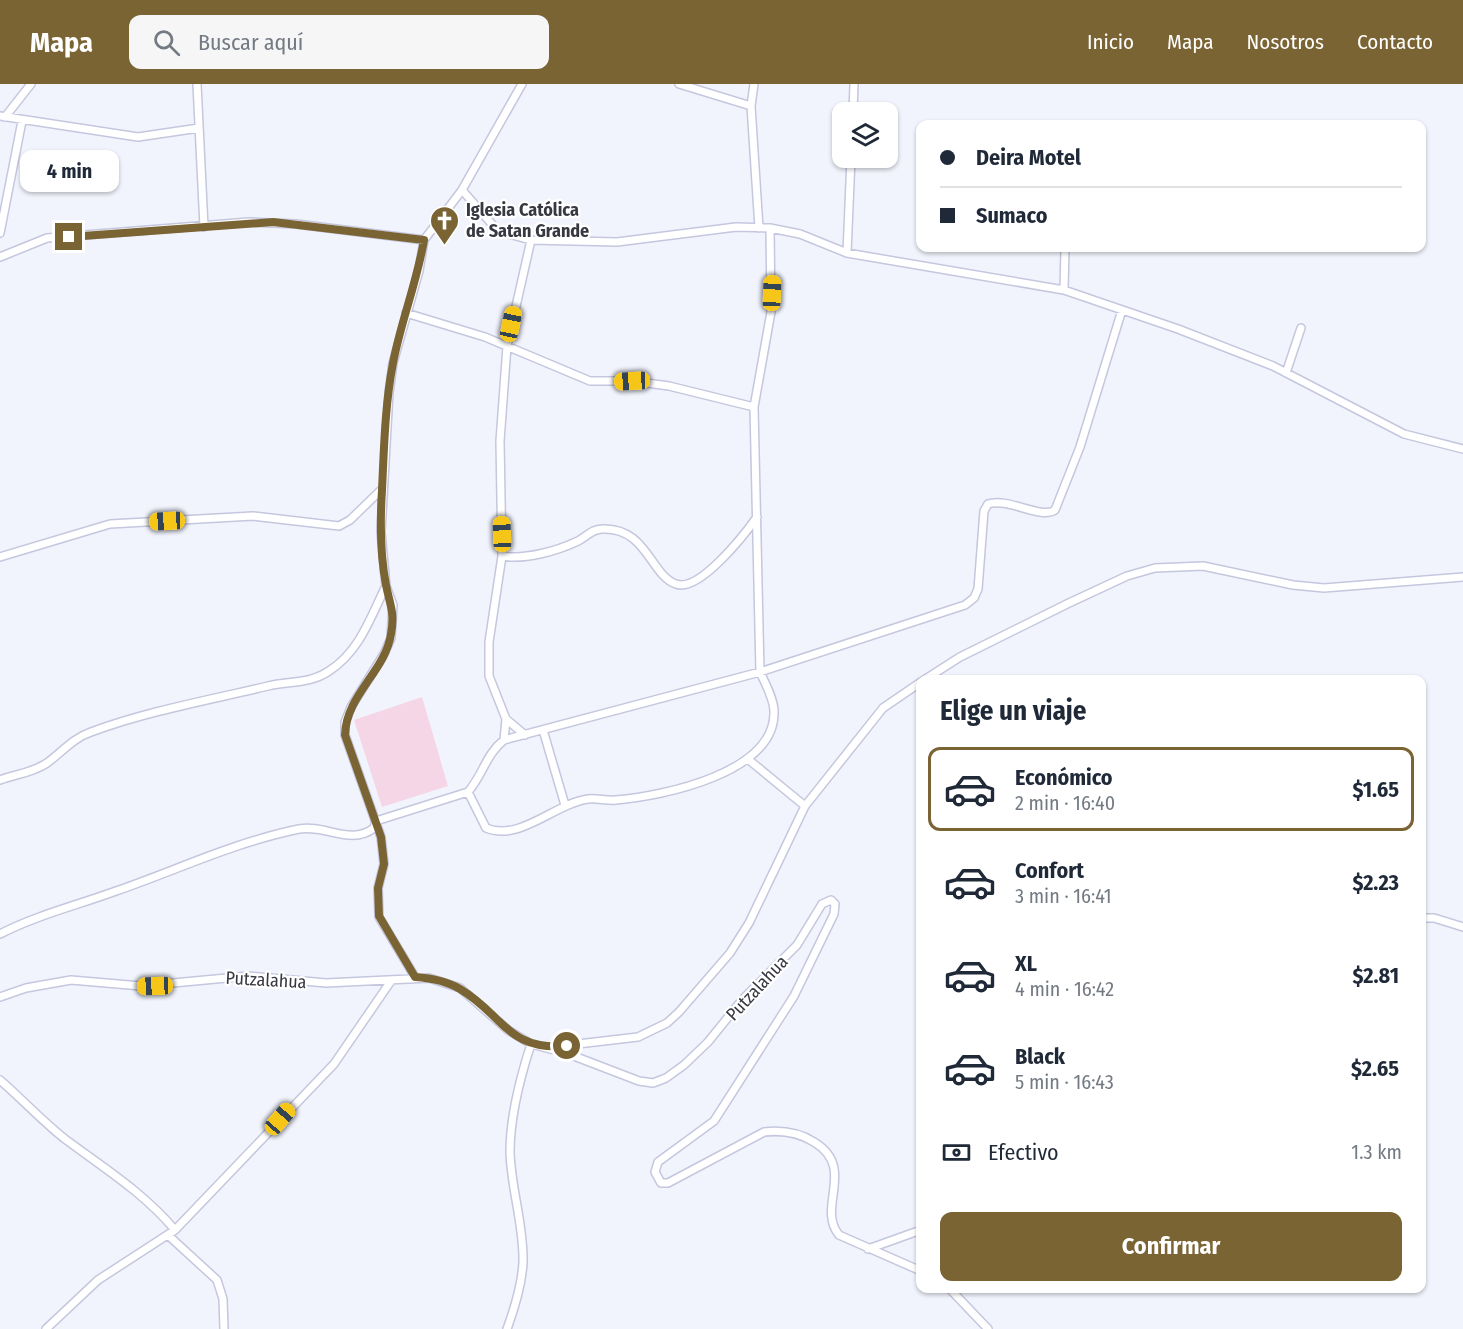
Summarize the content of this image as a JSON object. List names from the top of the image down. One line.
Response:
{"streets":{"street":["Putzalahua"]},"places":{"church":["Iglesia Católica de Satan Grande"]},"page":{"header":"Mapa","search":"Buscar aquí","nav":["Inicio","Mapa","Nosotros","Contacto"],"banner":["Deira Motel","Sumaco"],"bubble":"4 min","heading":"Elige un viaje","list":[{"name":"Económico","note":"2 min · 16:40","value":"$1.65"},{"name":"Confort","note":"3 min · 16:41","value":"$2.23"},{"name":"XL","note":"4 min · 16:42","value":"$2.81"},{"name":"Black","note":"5 min · 16:43","value":"$2.65"}],"pay":["Efectivo","1.3 km"],"buttons":"Confirmar"}}
